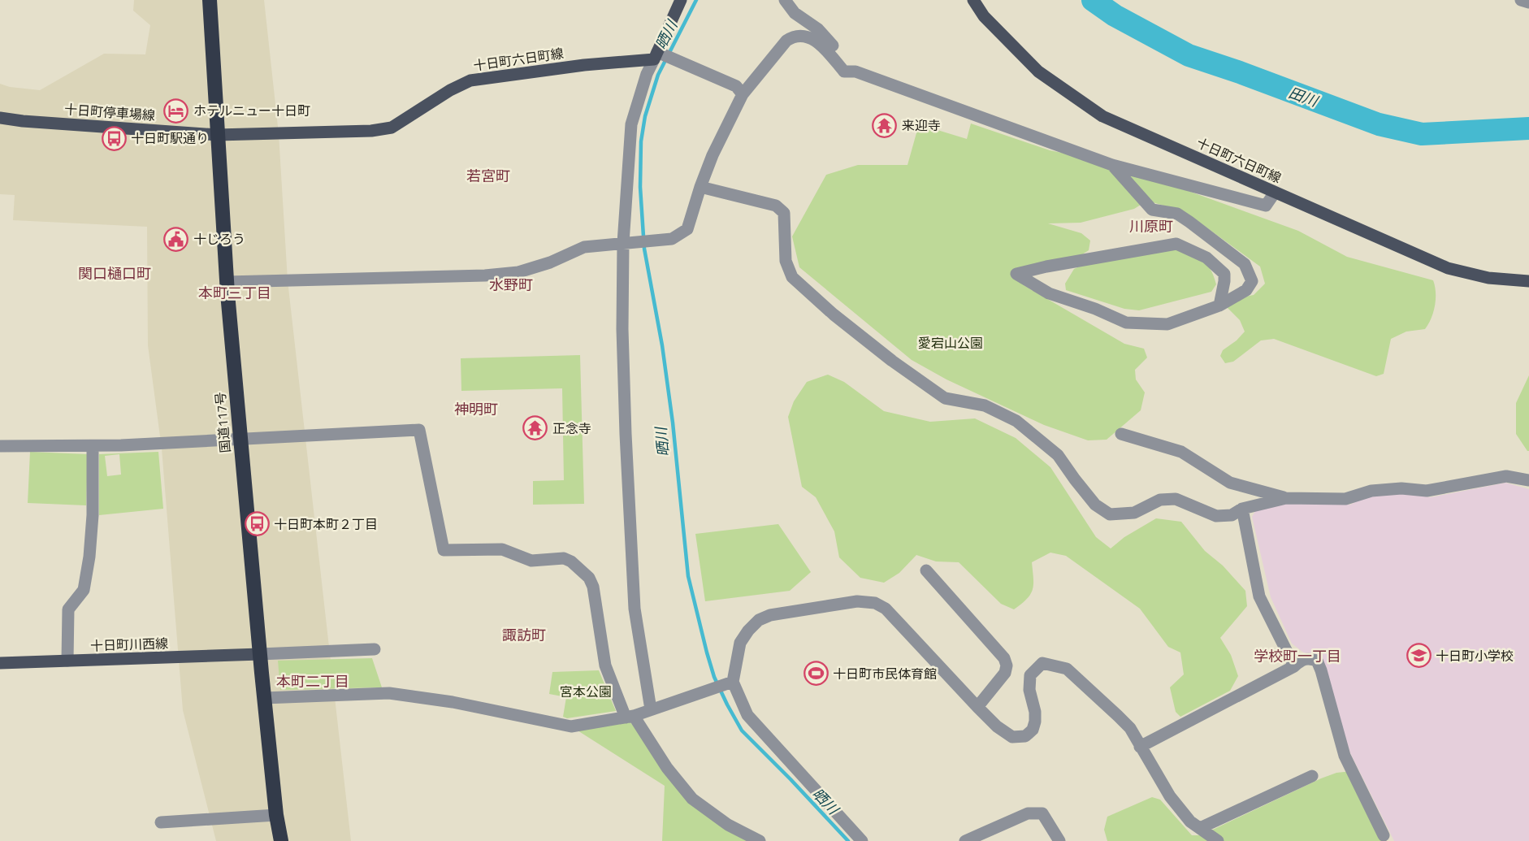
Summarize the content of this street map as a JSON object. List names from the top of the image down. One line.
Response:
{"streets":{"highway":["国道117号"],"main road":["十日町六日町線","十日町停車場線","十日町川西線"]},"crossings":[["十日町六日町線","十日町停車場線"],["十日町六日町線","国道117号"],["十日町停車場線","国道117号"],["国道117号","十日町川西線"]],"districts":["若宮町","川原町","関口樋口町","水野町","本町三丁目","神明町","諏訪町","学校町一丁目","本町二丁目"],"water":["晒川","田川"],"parks":["愛宕山公園","宮本公園"],"places":{"hotel":["ホテルニュー十日町"],"temple":["来迎寺","正念寺"],"bus stop":["十日町駅通り","十日町本町２丁目"],"public building":["十じろう"],"school or university":["十日町小学校"],"sports":["十日町市民体育館"]}}
